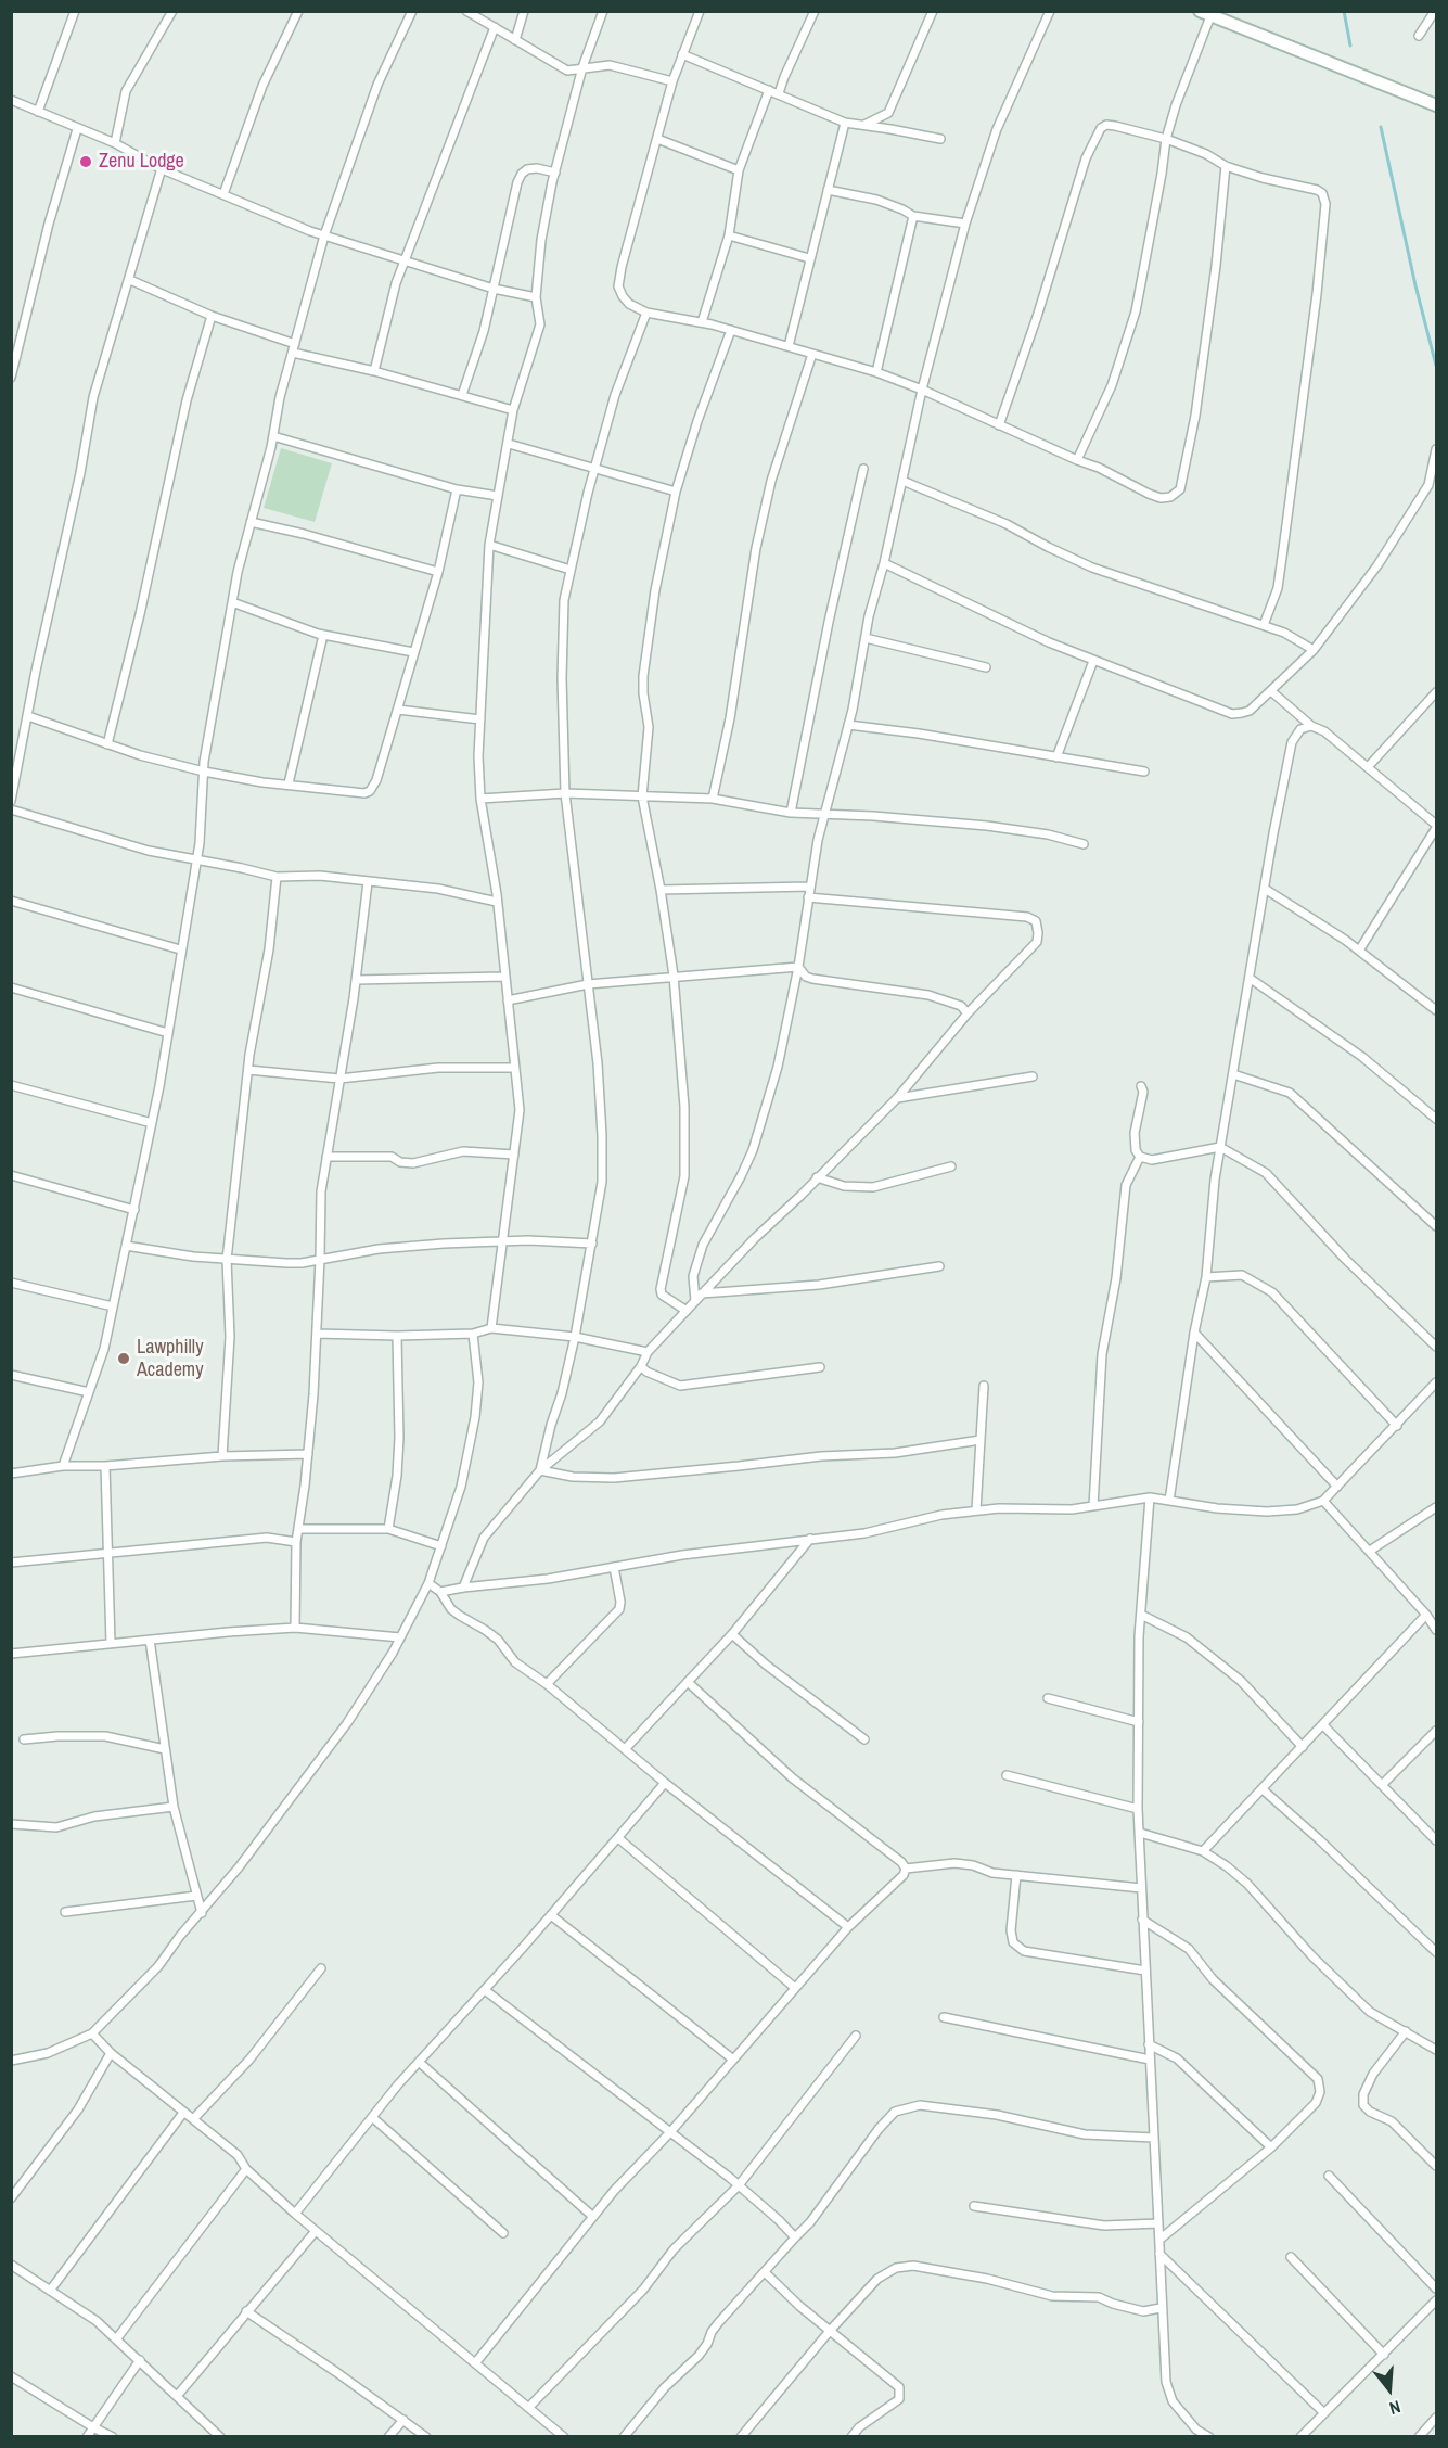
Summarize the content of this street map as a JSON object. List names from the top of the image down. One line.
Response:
{"places":["Zenu Lodge","Lawphilly Academy"],"north":"bottom"}
